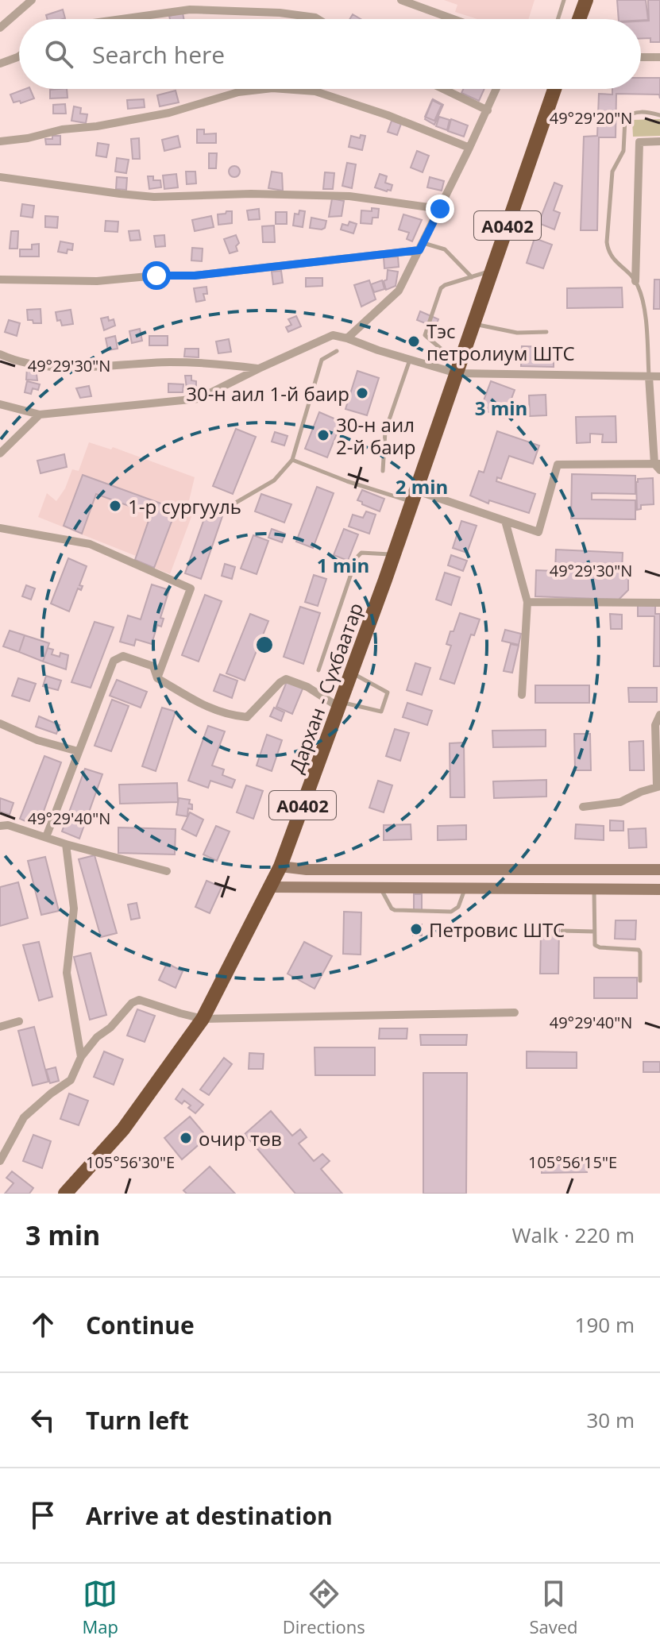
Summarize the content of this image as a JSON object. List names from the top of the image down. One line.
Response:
{"streets":{"highway":["A0402","Дархан - Сүхбаатар"]},"places":["Тэс петролиум ШТС","30-н аил 1-й баир","30-н аил 2-й баир","1-р сургууль","Петровис ШТС","очир төв"],"page":{"search":"Search here","heading":["3 min","Walk · 220 m"],"list":[["Continue","190 m"],["Turn left","30 m"],"Arrive at destination"],"nav":["Map","Directions","Saved"]},"coordinates":["49°29'20\"N","49°29'30\"N","49°29'40\"N","105°56'30\"E","105°56'15\"E"],"rings":["3 min","2 min","1 min"]}
